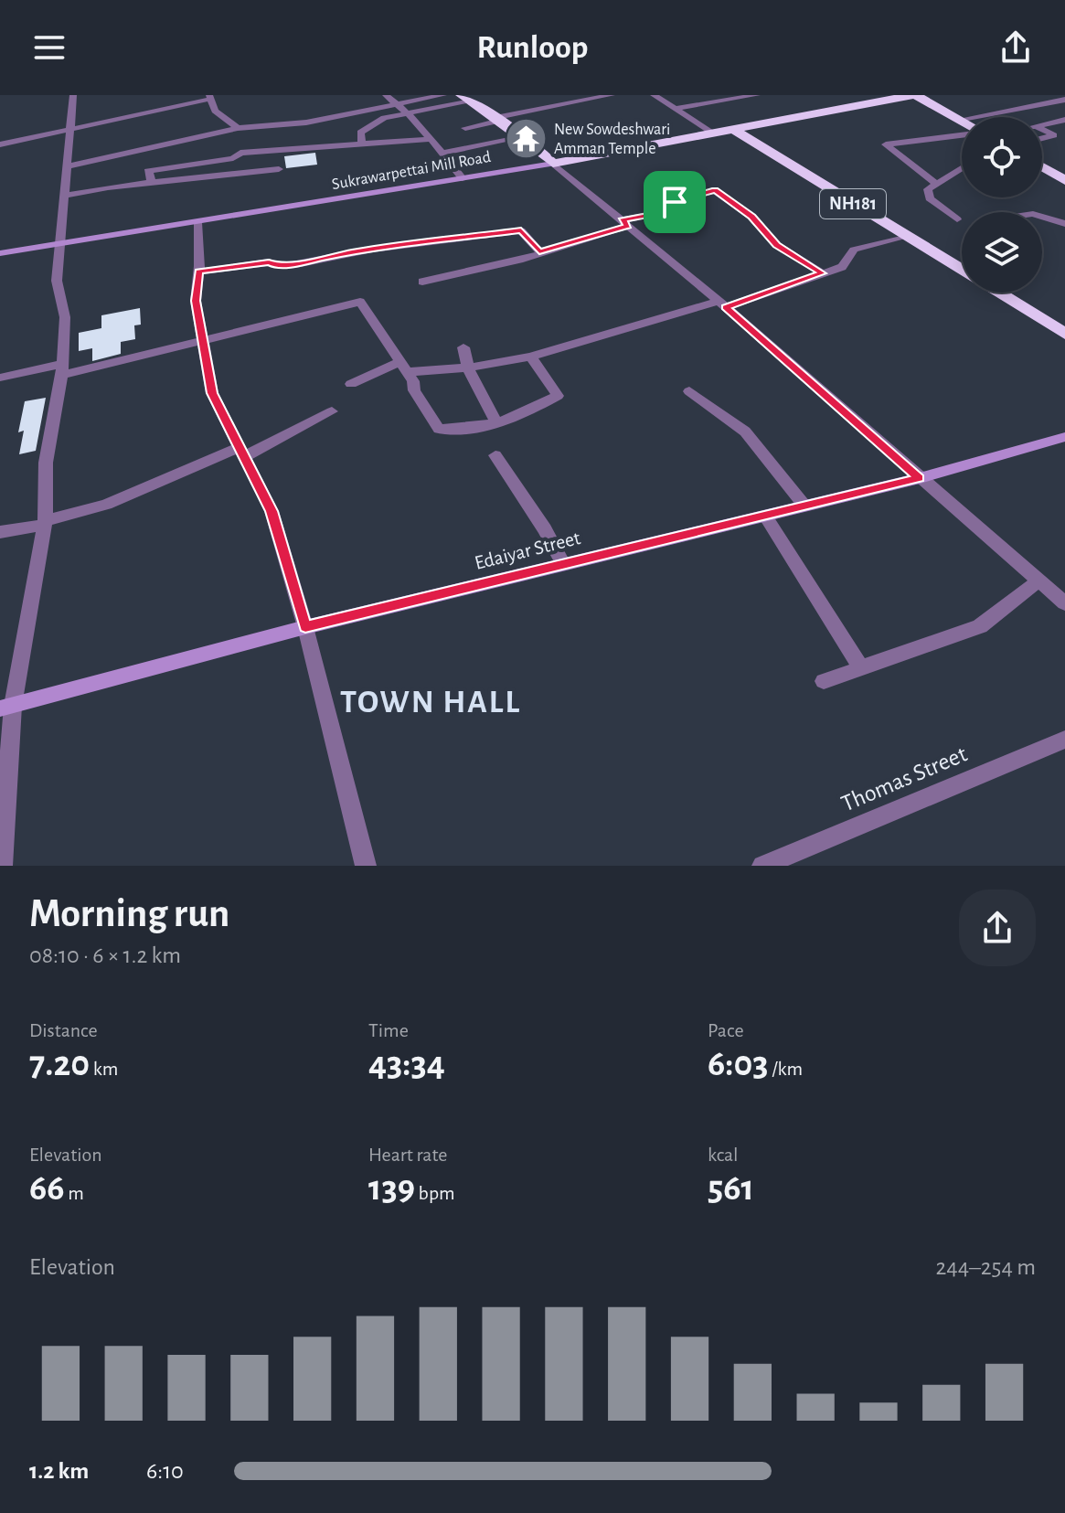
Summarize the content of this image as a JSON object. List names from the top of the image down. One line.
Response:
{"streets":{"highway":["Sukrawarpettai Mill Road","NH181"],"street":["Edaiyar Street","Thomas Street"]},"crossings":[["Sukrawarpettai Mill Road","NH181"]],"districts":["TOWN HALL"],"places":{"temple":["New Sowdeshwari Amman Temple"]},"page":{"header":"Runloop","heading":["Morning run","08:10 · 6 × 1.2 km"],"stats":[["Distance","7.20 km"],["Time","43:34"],["Pace","6:03 /km"],["Elevation","66 m"],["Heart rate","139 bpm"],["kcal","561"]],"chart":["Elevation","244–254 m"],"list":[{"name":"1.2 km","note":"6:10"}]}}
